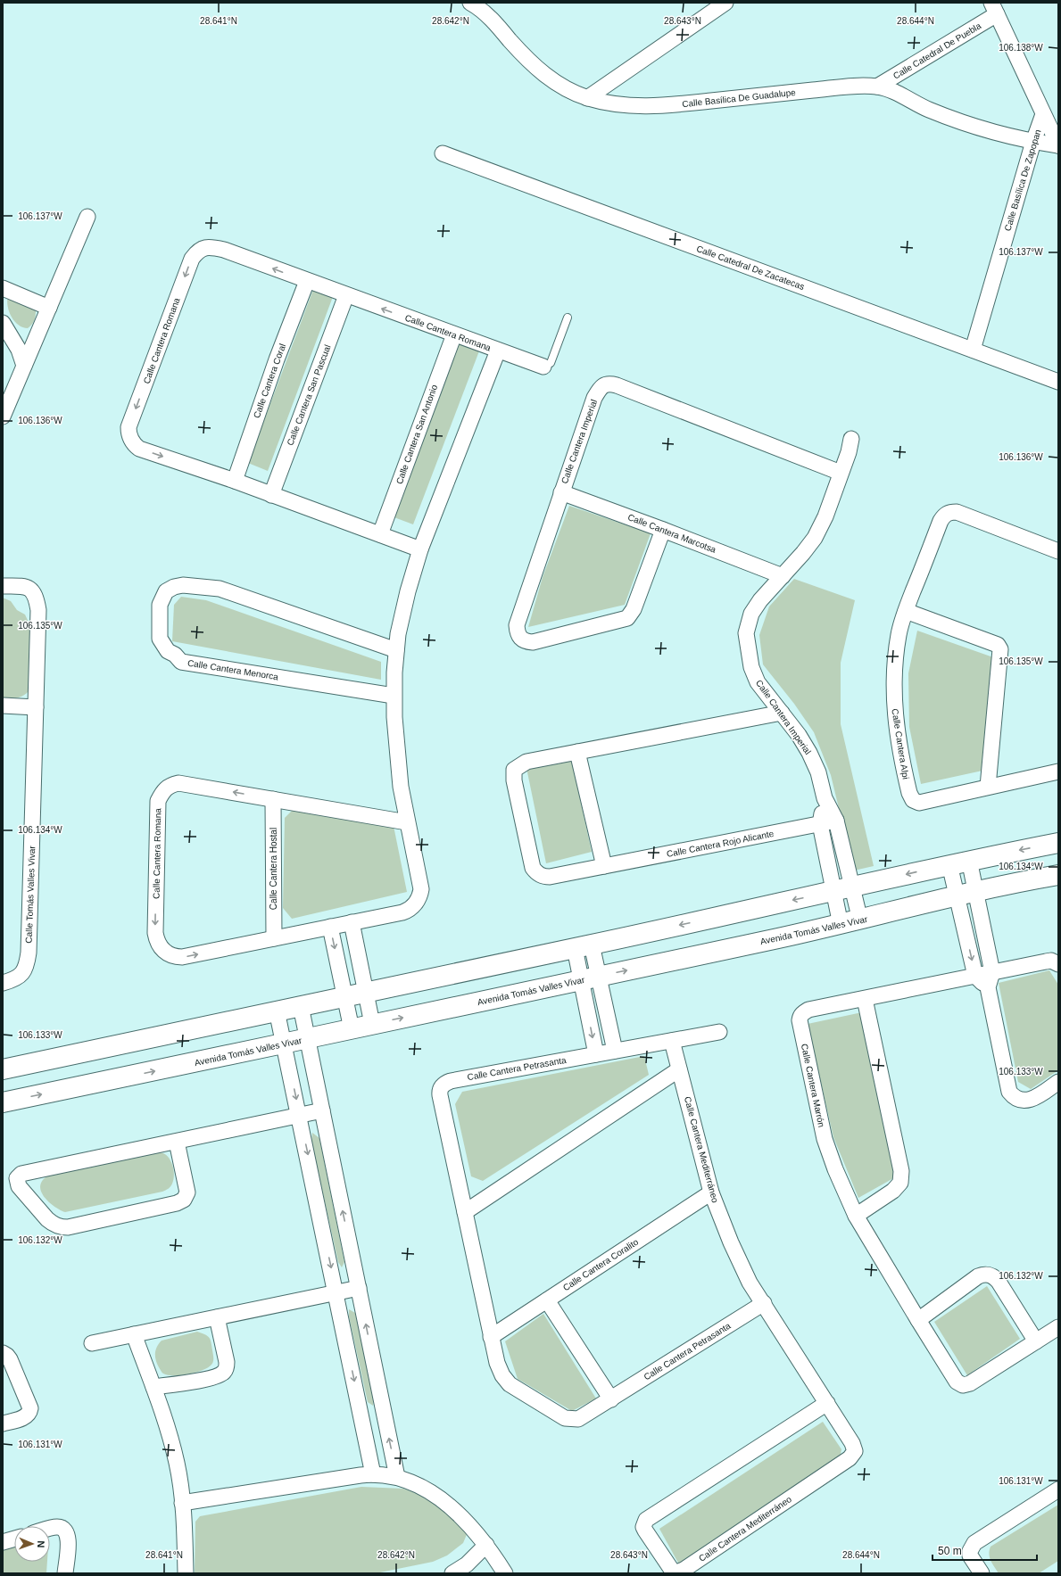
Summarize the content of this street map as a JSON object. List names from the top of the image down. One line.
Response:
{"streets":{"main road":["Avenida Tomás Valles Vivar"],"street":["Calle Catedral De Puebla","Calle Basílica De Guadalupe","Calle Basílica De Zapopan","Calle Catedral De Zacatecas","Calle Cantera Romana","Calle Cantera Coral","Calle Cantera San Pascual","Calle Cantera San Antonio","Calle Cantera Imperial","Calle Cantera Marcotsa","Calle Cantera Menorca","Calle Cantera Alpi","Calle Cantera Rojo Alicante","Calle Cantera Hostal","Calle Tomás Valles Vivar","Calle Cantera Petrasanta","Calle Cantera Marrón","Calle Cantera Mediterráneo","Calle Cantera Coralito"]},"crossings":[["Calle Catedral De Puebla","Calle Basílica De Guadalupe"],["Calle Basílica De Guadalupe","Calle Basílica De Zapopan"],["Calle Basílica De Zapopan","Calle Catedral De Zacatecas"],["Calle Cantera Romana","Calle Cantera Coral"],["Calle Cantera Romana","Calle Cantera San Pascual"],["Calle Cantera Romana","Calle Cantera San Antonio"],["Calle Cantera Romana","Calle Cantera Menorca"],["Calle Cantera Romana","Calle Cantera Hostal"],["Calle Cantera Imperial","Calle Cantera Marcotsa"],["Calle Cantera Imperial","Calle Cantera Rojo Alicante"],["Calle Cantera Imperial","Avenida Tomás Valles Vivar"],["Calle Cantera Petrasanta","Calle Cantera Mediterráneo"],["Calle Cantera Petrasanta","Calle Cantera Coralito"],["Calle Cantera Mediterráneo","Calle Cantera Coralito"]],"scale_bar":"50 m","north":"right","coordinates":["28.641°N","28.642°N","28.643°N","28.644°N","106.138°W","106.137°W","106.136°W","106.135°W","106.134°W","106.133°W","106.132°W","106.131°W"]}
